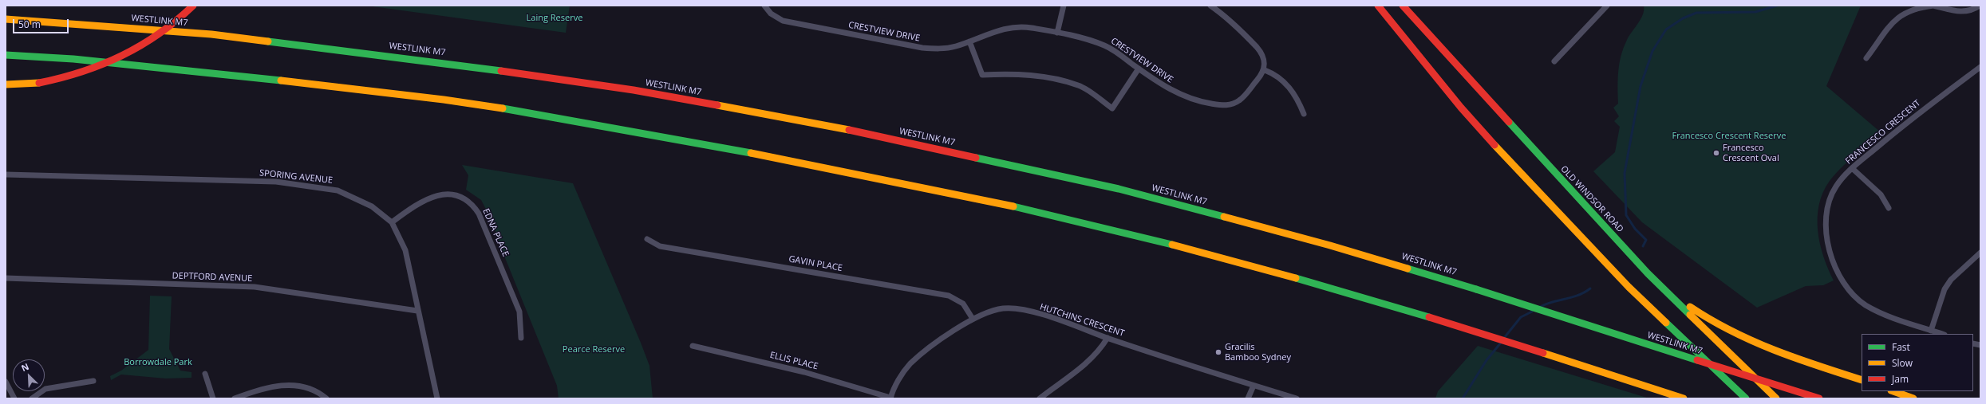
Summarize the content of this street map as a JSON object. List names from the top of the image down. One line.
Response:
{"streets":{"highway":["WESTLINK M7","OLD WINDSOR ROAD"],"street":["CRESTVIEW DRIVE","FRANCESCO CRESCENT","SPORING AVENUE","EDNA PLACE","GAVIN PLACE","DEPTFORD AVENUE","HUTCHINS CRESCENT","ELLIS PLACE"]},"crossings":[["SPORING AVENUE","EDNA PLACE"],["SPORING AVENUE","DEPTFORD AVENUE"],["GAVIN PLACE","HUTCHINS CRESCENT"],["HUTCHINS CRESCENT","ELLIS PLACE"]],"parks":["Laing Reserve","Francesco Crescent Reserve","Pearce Reserve","Borrowdale Park"],"places":["Francesco Crescent Oval","Gracilis Bamboo Sydney"],"legend":["Fast","Slow","Jam"],"scale_bar":"50 m","north":"top left"}
